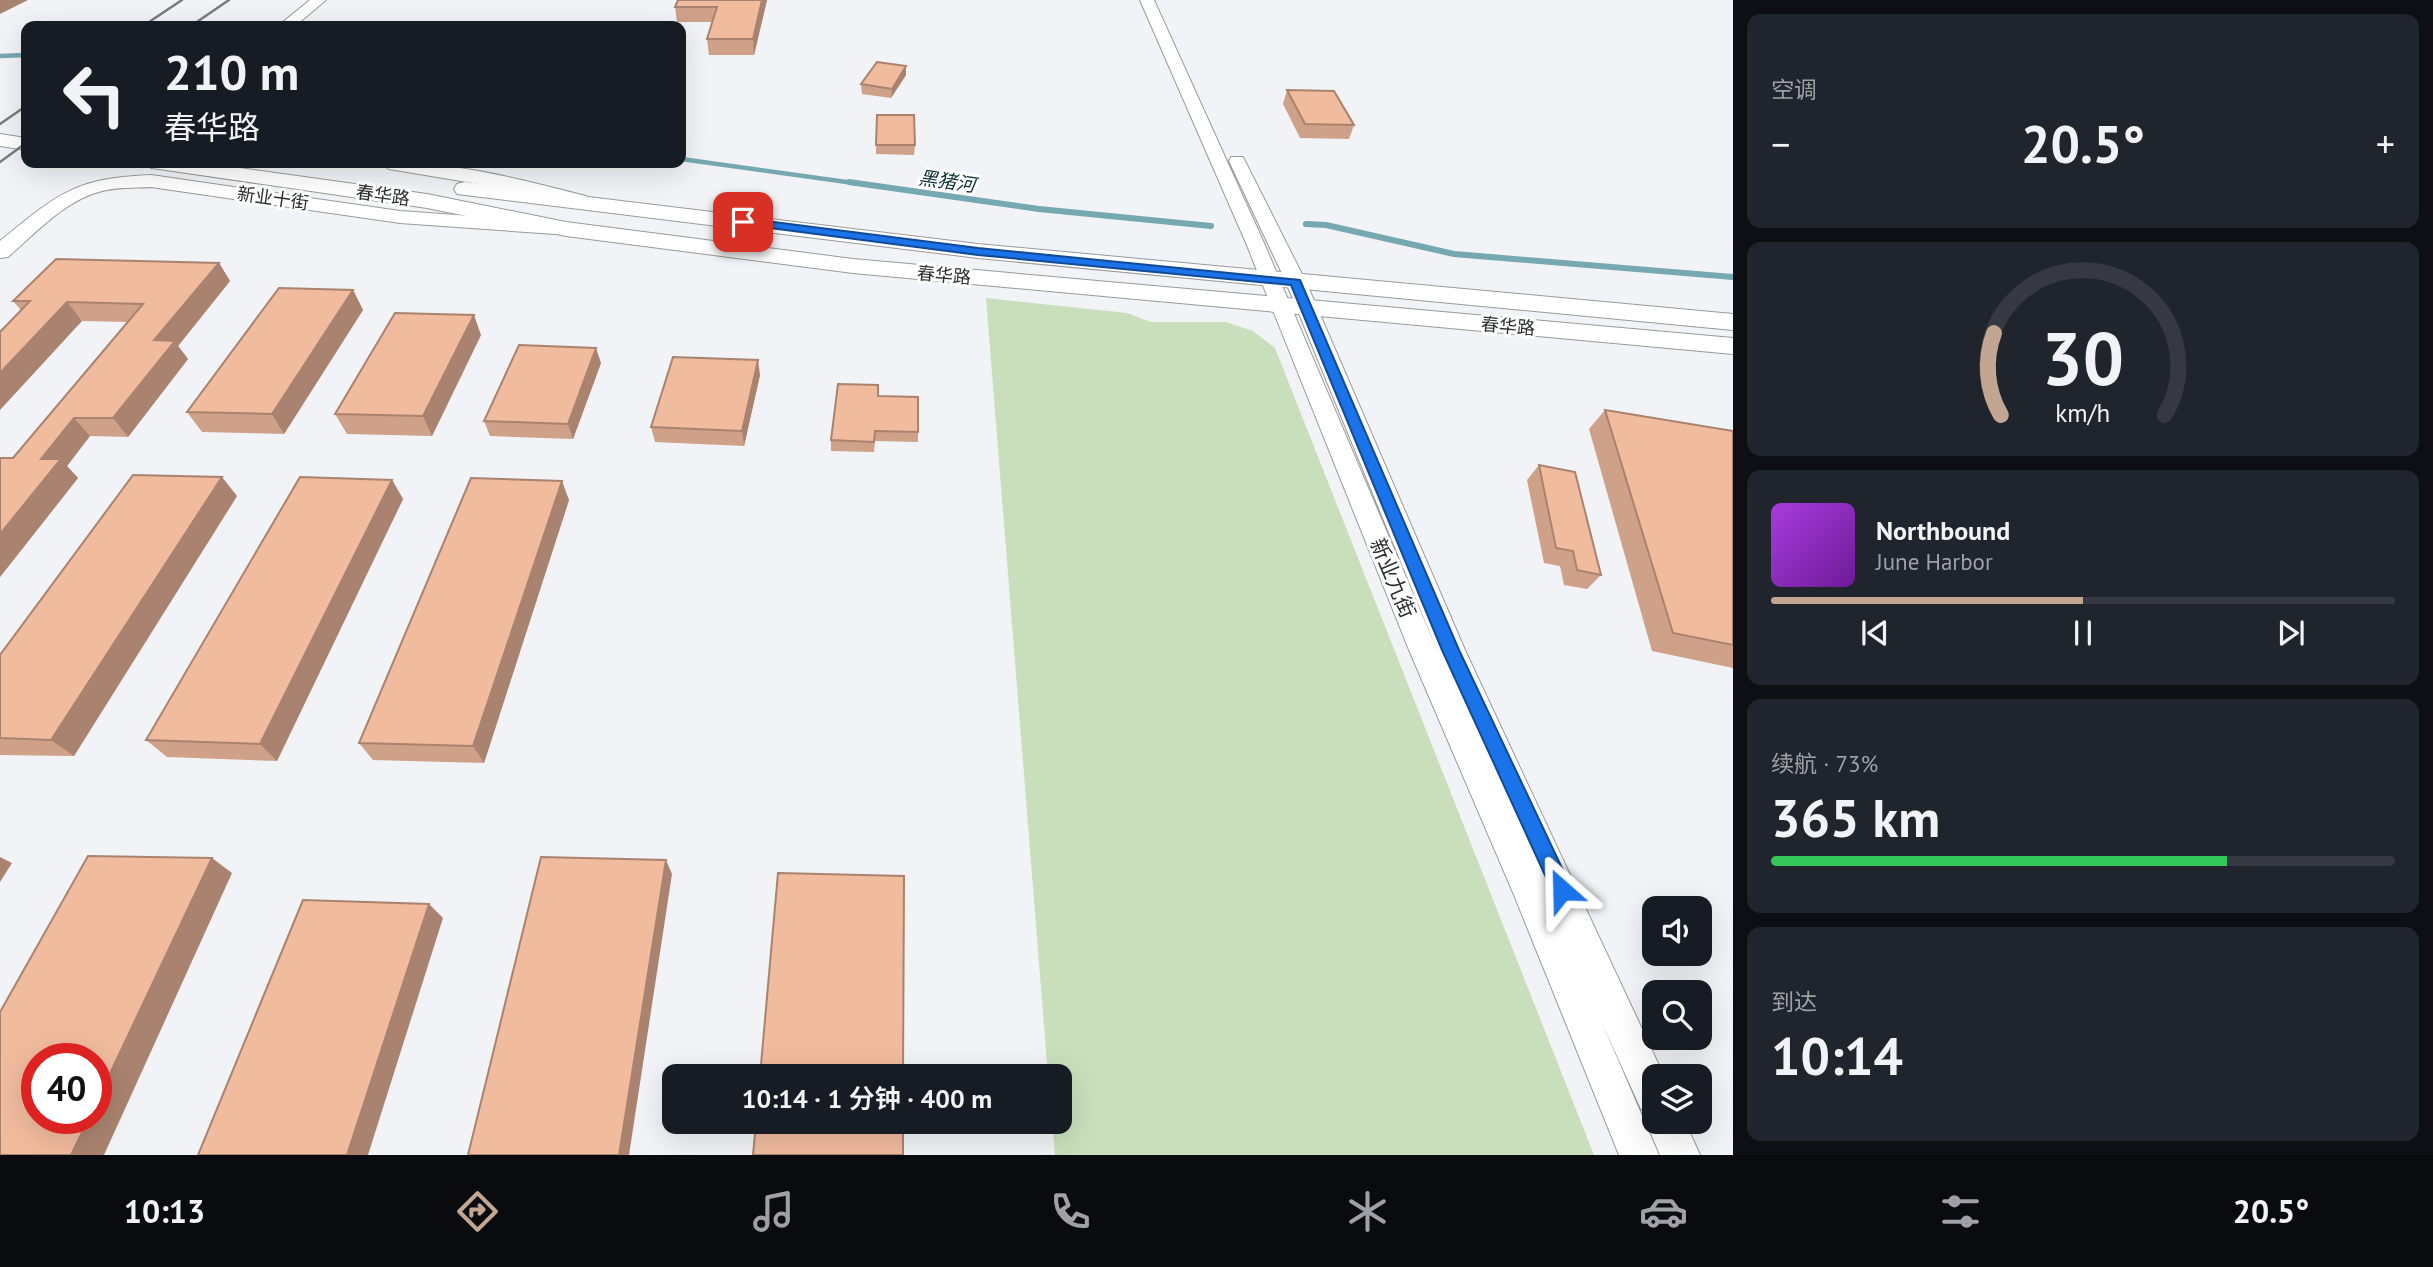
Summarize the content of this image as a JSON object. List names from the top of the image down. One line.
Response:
{"streets":{"main road":["春华路","新业十街"],"street":["新业九街"]},"crossings":[["春华路","新业十街"],["春华路","新业九街"]],"water":["黑猪河"],"page":{"tile":["空调",["续航 · 73%","365 km"],["到达","10:14"]],"turn":["210 m","春华路"],"heat":["−","20.5°","+"],"song":["Northbound","June Harbor"],"limit":"40","trip":"10:14 · 1 分钟 · 400 m","tabs":["10:13","20.5°"],"gauge":["30","km/h"]}}
